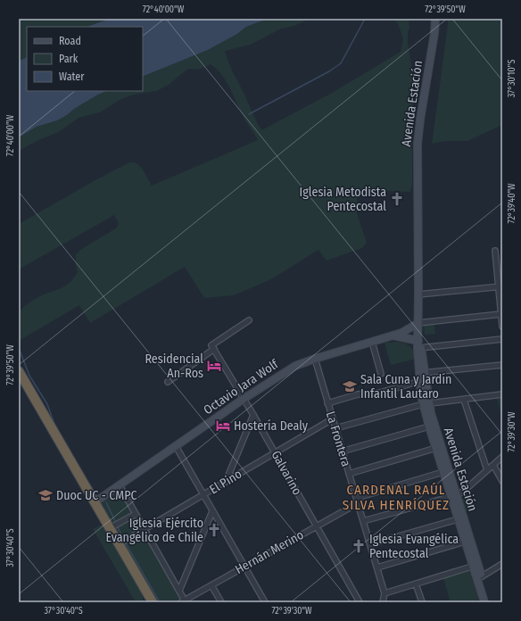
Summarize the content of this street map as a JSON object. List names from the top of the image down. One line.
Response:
{"streets":{"main road":["Avenida Estación","Octavio Jara Wolf"],"street":["La Frontera","Galvarino","El Pino","Hernán Merino"]},"crossings":[["Avenida Estación","Octavio Jara Wolf"],["Avenida Estación","Hernán Merino"],["Octavio Jara Wolf","La Frontera"],["Octavio Jara Wolf","Galvarino"],["La Frontera","El Pino"],["La Frontera","Hernán Merino"],["Galvarino","El Pino"],["Galvarino","Hernán Merino"]],"districts":["CARDENAL RAÚL SILVA HENRÍQUEZ"],"places":{"church":["Iglesia Metodista Pentecostal","Iglesia Ejército Evangélico de Chile","Iglesia Evangélica Pentecostal"],"hotel":["Residencial An-Ros","Hostería Dealy"],"school or university":["Sala Cuna y Jardín Infantil Lautaro","Duoc UC - CMPC"]},"legend":["Road","Park","Water"],"coordinates":["72°40'00\"W","72°39'50\"W","37°30'10\"S","72°39'40\"W","72°39'30\"W","37°30'40\"S"]}
